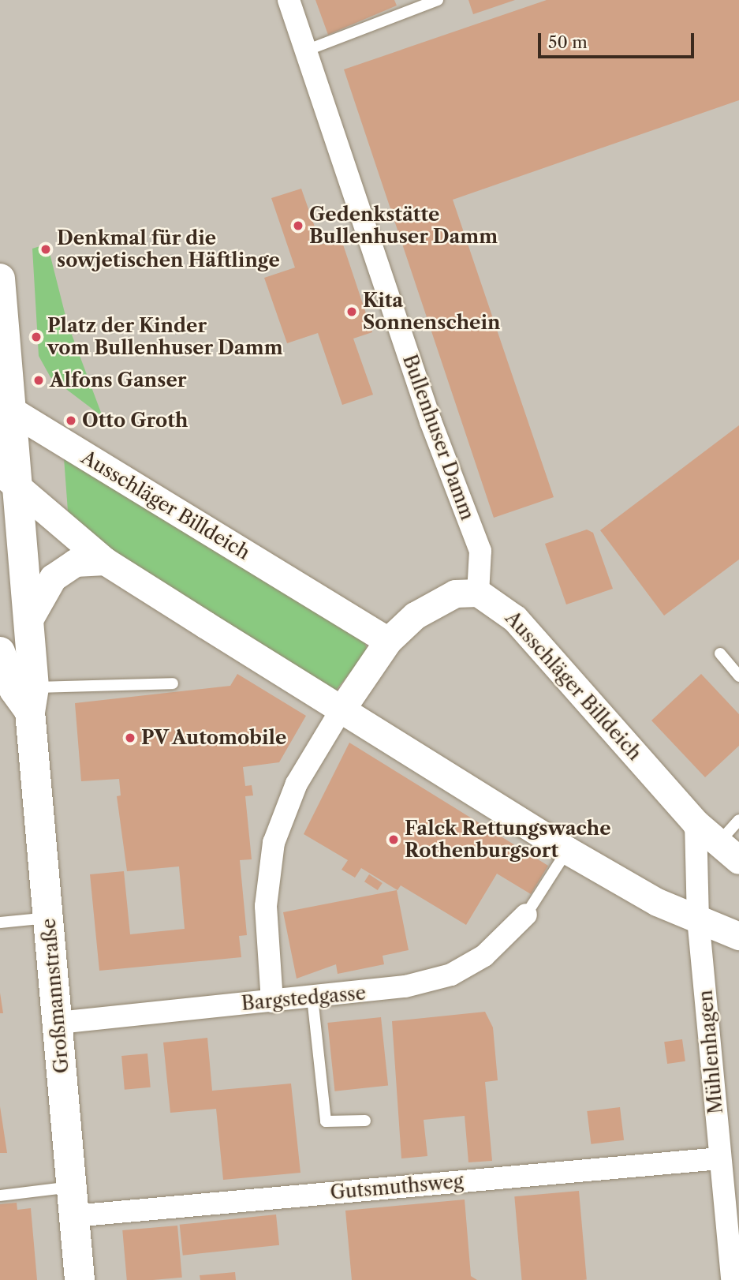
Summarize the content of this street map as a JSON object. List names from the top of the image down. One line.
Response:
{"streets":{"main road":["Großmannstraße"],"street":["Bullenhuser Damm","Ausschläger Billdeich","Bargstedgasse","Mühlenhagen","Gutsmuthsweg"]},"crossings":[["Bullenhuser Damm","Ausschläger Billdeich"],["Ausschläger Billdeich","Großmannstraße"],["Ausschläger Billdeich","Mühlenhagen"],["Großmannstraße","Bargstedgasse"],["Großmannstraße","Gutsmuthsweg"],["Mühlenhagen","Gutsmuthsweg"]],"places":["Gedenkstätte Bullenhuser Damm","Denkmal für die sowjetischen Häftlinge","Kita Sonnenschein","Platz der Kinder vom Bullenhuser Damm","Alfons Ganser","Otto Groth","PV Automobile","Falck Rettungswache Rothenburgsort"],"scale_bar":"50 m"}
